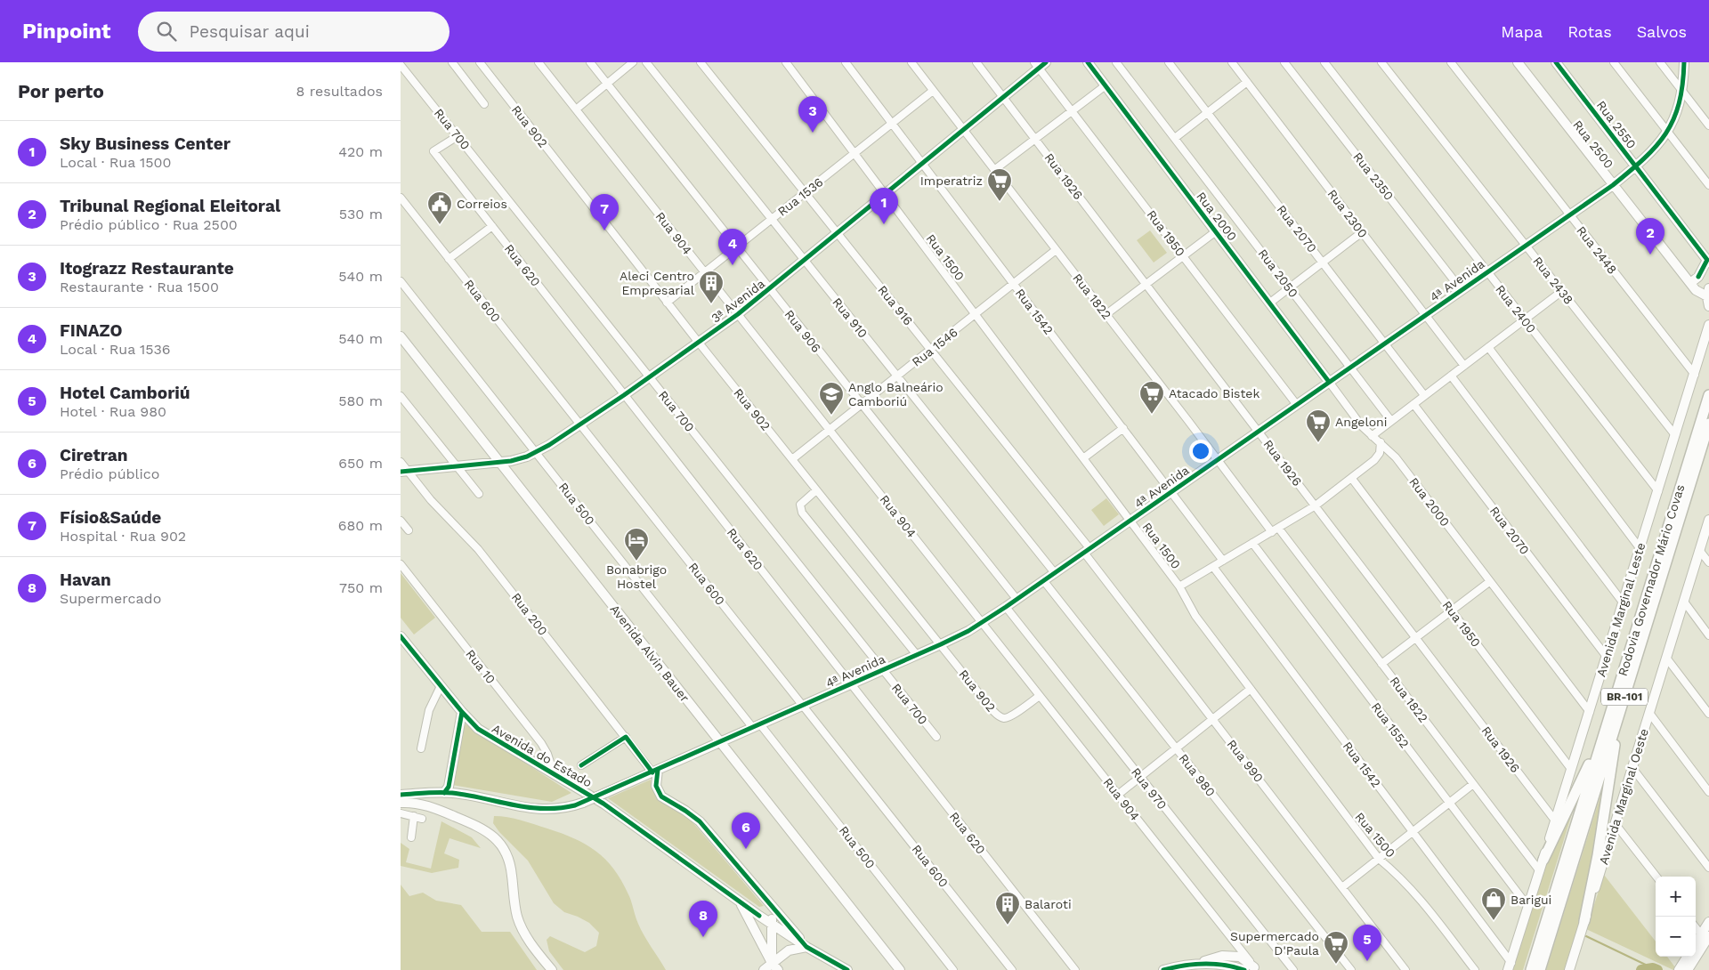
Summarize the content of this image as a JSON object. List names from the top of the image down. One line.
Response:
{"streets":{"highway":["Rodovia Governador Mário Covas","BR-101"],"main road":["Rua 2550","Rua 2500","Rua 2000","4ª Avenida","3ª Avenida","Avenida Marginal Leste","Avenida Alvin Bauer","Avenida do Estado","Avenida Marginal Oeste"],"street":["Rua 902","Rua 700","Rua 1926","Rua 2350","Rua 1536","Rua 2300","Rua 2070","Rua 904","Rua 1950","Rua 2448","Rua 1500","Rua 620","Rua 2050","Rua 2438","Rua 1822","Rua 600","Rua 916","Rua 2400","Rua 1542","Rua 910","Rua 906","Rua 1546","Rua 500","Rua 200","Rua 10","Rua 1552","Rua 990","Rua 980","Rua 970"]},"crossings":[["Rua 2550","4ª Avenida"],["Rua 902","Rua 1536"],["Rua 902","Rua 904"],["Rua 902","4ª Avenida"],["Rua 902","3ª Avenida"],["Rua 902","Rua 1546"],["Rua 700","Rua 620"],["Rua 700","4ª Avenida"],["Rua 700","3ª Avenida"],["Rua 2500","4ª Avenida"],["Rua 1926","4ª Avenida"],["Rua 1926","3ª Avenida"],["Rua 1926","Avenida Marginal Leste"],["Rua 2350","4ª Avenida"],["Rua 1536","Rua 904"],["Rua 1536","Rua 1500"],["Rua 1536","Rua 1822"],["Rua 1536","Rua 916"],["Rua 1536","Rua 1542"],["Rua 1536","Rua 910"],["Rua 1536","Rua 906"],["Rua 2300","4ª Avenida"],["Rua 2000","4ª Avenida"],["Rua 2000","Avenida Marginal Leste"],["Rua 2070","4ª Avenida"],["Rua 2070","Avenida Marginal Leste"],["Rua 904","4ª Avenida"],["Rua 904","3ª Avenida"],["Rua 904","Rua 1546"],["Rua 1950","4ª Avenida"],["Rua 1950","3ª Avenida"],["Rua 1950","Avenida Marginal Leste"],["Rua 2448","4ª Avenida"],["Rua 2448","Avenida Marginal Leste"],["Rua 1500","4ª Avenida"],["Rua 1500","3ª Avenida"],["Rua 1500","Rua 1546"],["Rua 620","4ª Avenida"],["Rua 620","3ª Avenida"],["Rua 2050","4ª Avenida"],["4ª Avenida","Rua 2438"],["4ª Avenida","Rua 1822"],["4ª Avenida","Rua 600"],["4ª Avenida","Rua 916"],["4ª Avenida","Rua 2400"],["4ª Avenida","Rua 1542"],["4ª Avenida","Rua 910"],["4ª Avenida","Rua 906"],["4ª Avenida","Rua 500"],["4ª Avenida","Rua 200"],["4ª Avenida","Avenida Alvin Bauer"],["4ª Avenida","Rua 990"],["4ª Avenida","Rua 980"],["4ª Avenida","Rua 970"],["Rua 2438","Avenida Marginal Leste"],["Rua 1822","3ª Avenida"],["Rua 1822","Rua 1546"],["Rua 1822","Avenida Marginal Leste"],["Rua 600","3ª Avenida"],["3ª Avenida","Rua 916"],["3ª Avenida","Rua 1542"],["3ª Avenida","Rua 910"],["3ª Avenida","Rua 906"],["3ª Avenida","Rua 500"],["3ª Avenida","Rua 200"],["3ª Avenida","Avenida Alvin Bauer"],["Rua 916","Rua 1546"],["Rua 916","Rua 990"],["Rua 2400","Avenida Marginal Leste"],["Rua 1542","Rua 1546"],["Rua 1542","Avenida Marginal Leste"],["Rua 910","Rua 1546"],["Rua 906","Rua 1546"],["Avenida Marginal Leste","Rua 1552"],["Rua 10","Avenida do Estado"]],"places":{"supermarket":["Imperatriz","Atacado Bistek","Angeloni","Supermercado D'Paula"],"public building":["Correios"],"building":["Aleci Centro Empresarial","Balaroti"],"school or university":["Anglo Balneário Camboriú"],"hotel":["Bonabrigo Hostel"],"shop":["Barigui"]},"page":{"header":"Pinpoint","search":"Pesquisar aqui","nav":["Mapa","Rotas","Salvos"],"heading":["Por perto","8 resultados"],"pins":["3","1","7","2","4","6","8","5"],"list":[{"mark":"1","name":"Sky Business Center","note":"Local · Rua 1500","value":"420 m"},{"mark":"2","name":"Tribunal Regional Eleitoral","note":"Prédio público · Rua 2500","value":"530 m"},{"mark":"3","name":"Itograzz Restaurante","note":"Restaurante · Rua 1500","value":"540 m"},{"mark":"4","name":"FINAZO","note":"Local · Rua 1536","value":"540 m"},{"mark":"5","name":"Hotel Camboriú","note":"Hotel · Rua 980","value":"580 m"},{"mark":"6","name":"Ciretran","note":"Prédio público","value":"650 m"},{"mark":"7","name":"Físio&Saúde","note":"Hospital · Rua 902","value":"680 m"},{"mark":"8","name":"Havan","note":"Supermercado","value":"750 m"}],"map_buttons":["+","−"]}}
